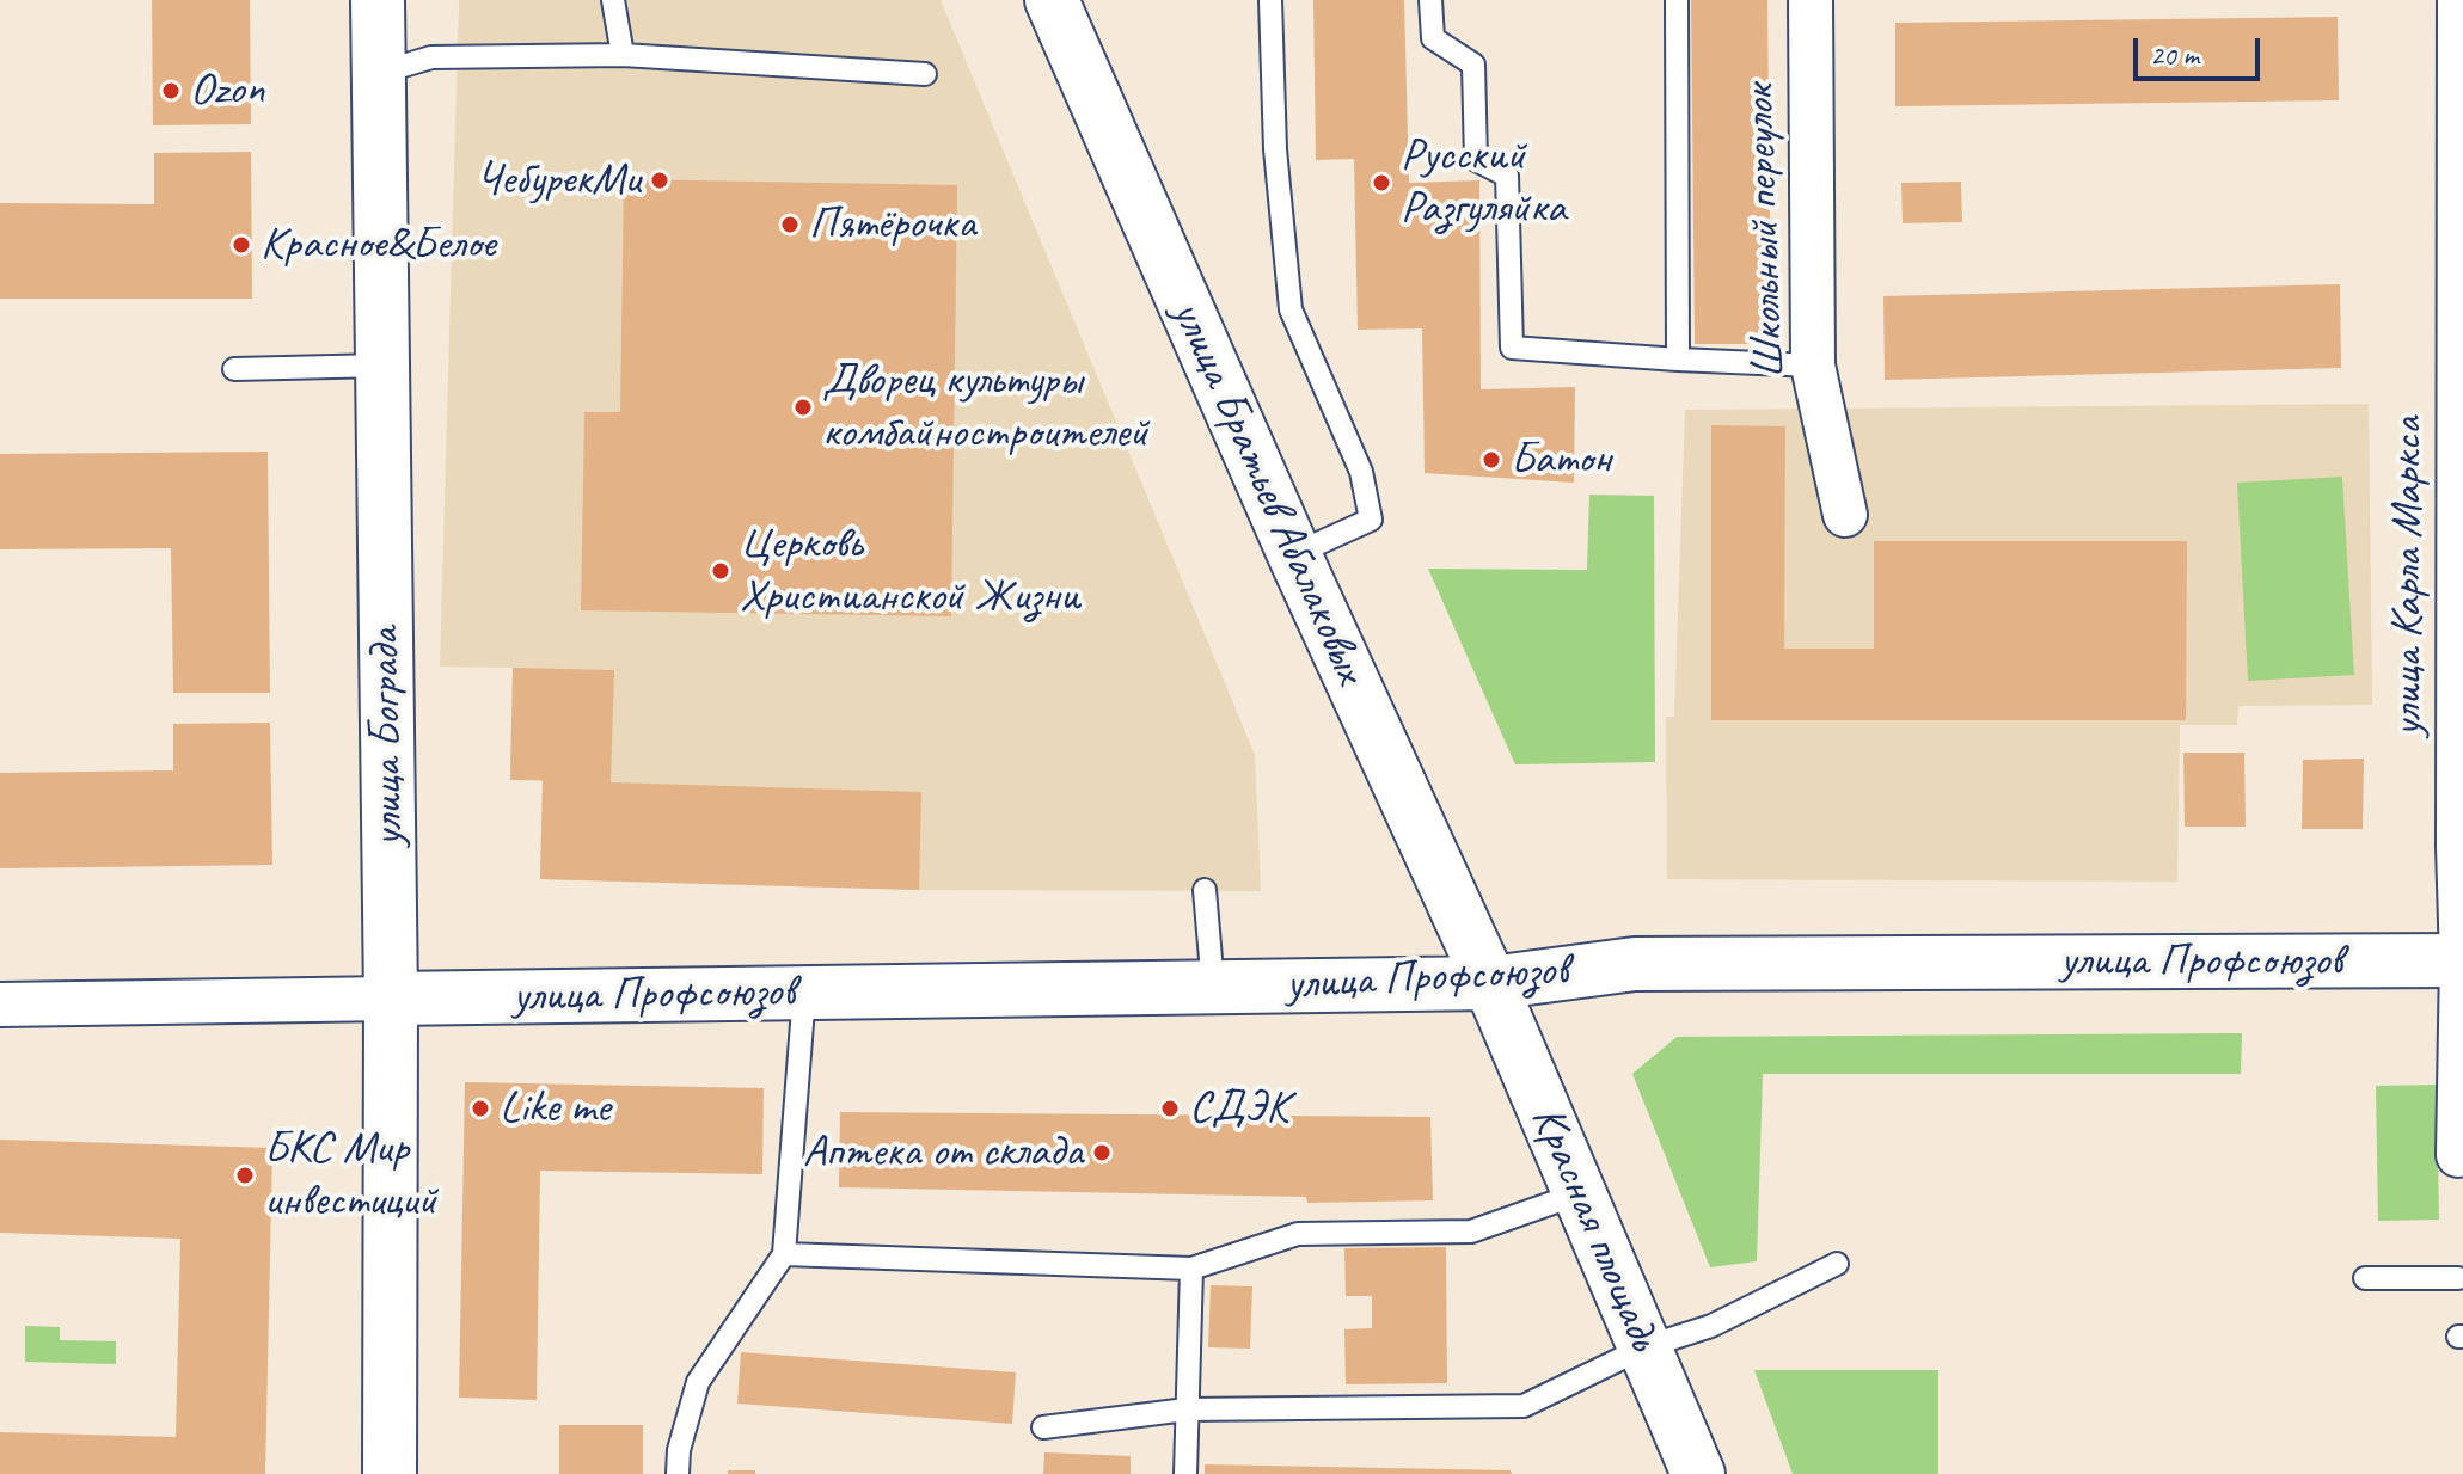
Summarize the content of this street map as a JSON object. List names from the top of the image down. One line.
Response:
{"streets":{"street":["Школьный переулок","улица Братьев Абалаковых","улица Карла Маркса","улица Бограда","улица Профсоюзов","Красная площадь"]},"crossings":[["улица Братьев Абалаковых","улица Профсоюзов"],["улица Братьев Абалаковых","Красная площадь"],["улица Карла Маркса","улица Профсоюзов"],["улица Бограда","улица Профсоюзов"],["улица Профсоюзов","Красная площадь"]],"places":["Ozon","ЧебурекМи","Русский Разгуляйка","Пятёрочка","Красное&Белое","Дворец культуры комбайностроителей","Батон","Церковь Христианской Жизни","Like me","СДЭК","Аптека от склада","БКС Мир инвестиций"],"scale_bar":"20 m"}
